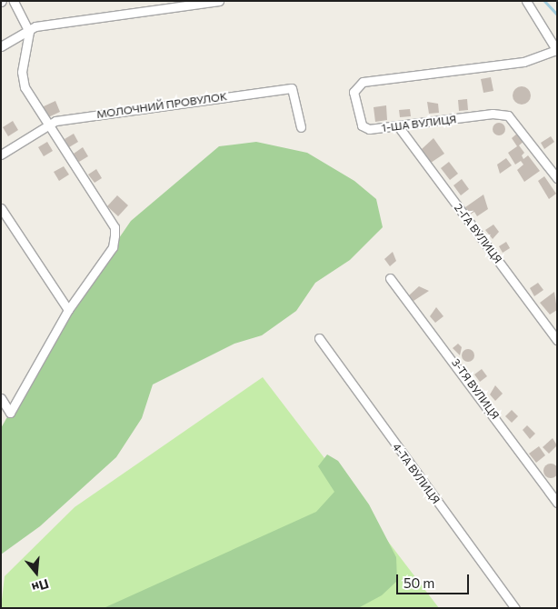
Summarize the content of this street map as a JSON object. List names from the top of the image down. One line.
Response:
{"streets":{"street":["МОЛОЧНИЙ ПРОВУЛОК","1-ША ВУЛИЦЯ","2-ГА ВУЛИЦЯ","3-ТЯ ВУЛИЦЯ","4-ТА ВУЛИЦЯ"]},"crossings":[["1-ША ВУЛИЦЯ","2-ГА ВУЛИЦЯ"]],"scale_bar":"50 m","north":"bottom"}
